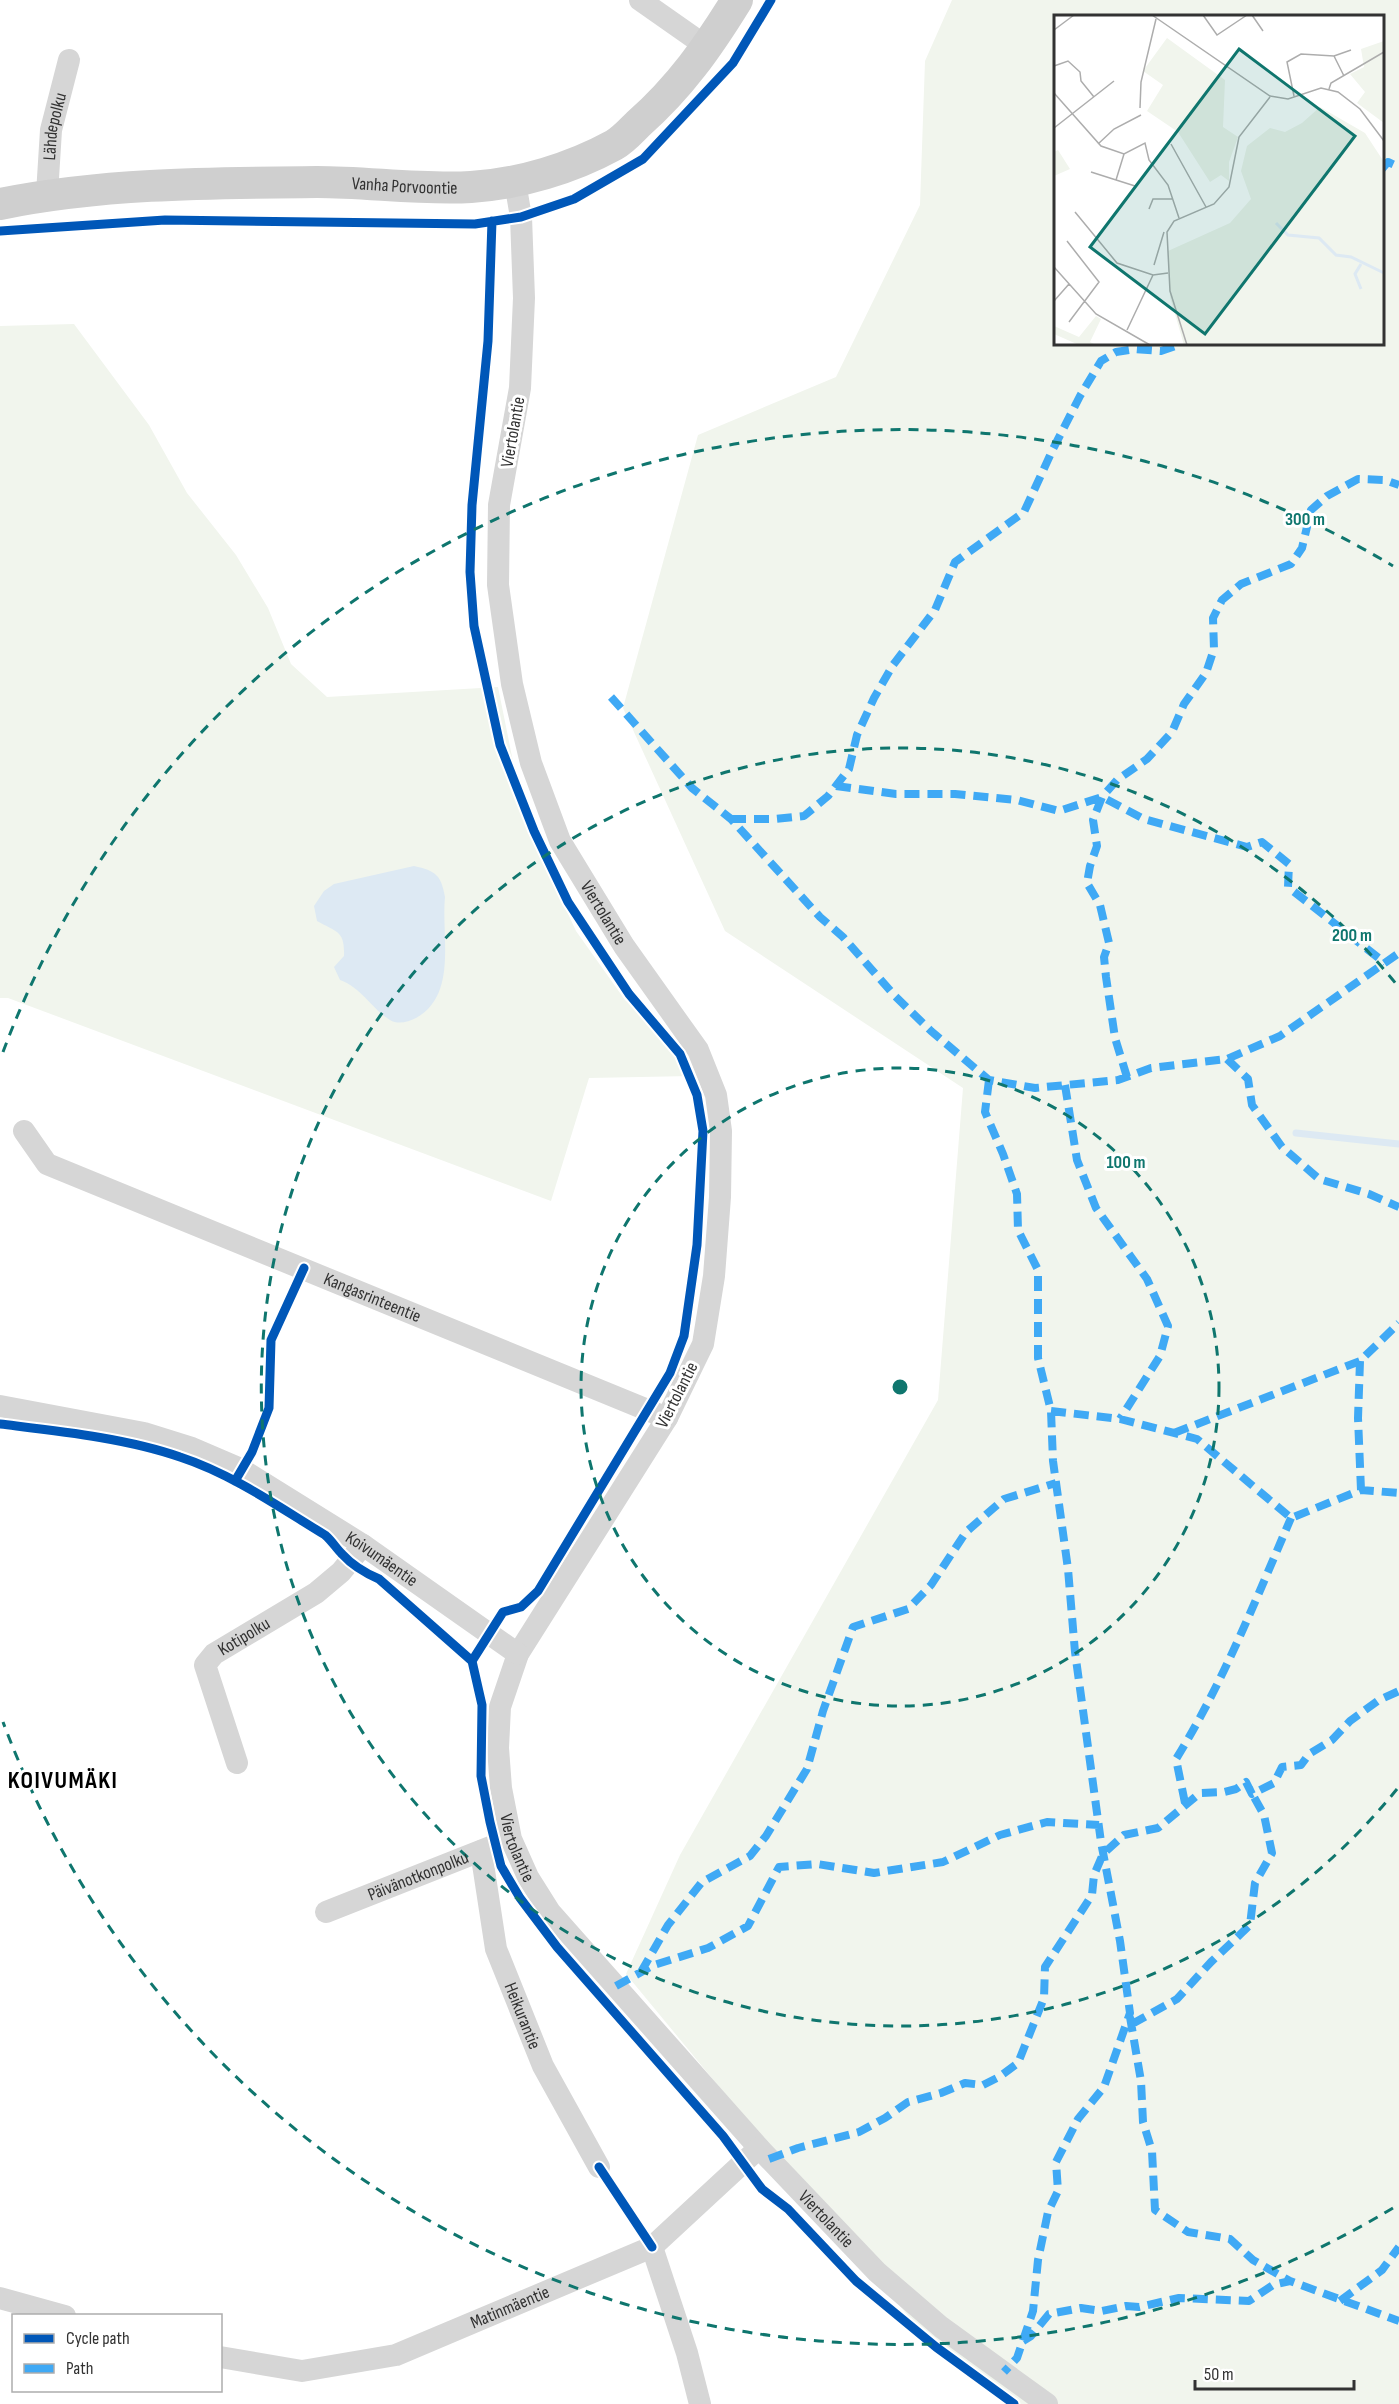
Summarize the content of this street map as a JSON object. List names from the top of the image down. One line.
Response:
{"streets":{"main road":["Vanha Porvoontie"],"street":["Lähdepolku","Viertolantie","Kangasrinteentie","Koivumäentie","Kotipolku","Päivänotkonpolku","Heikurantie","Matinmäentie"]},"crossings":[["Lähdepolku","Vanha Porvoontie"],["Vanha Porvoontie","Viertolantie"],["Viertolantie","Kangasrinteentie"],["Viertolantie","Koivumäentie"],["Viertolantie","Päivänotkonpolku"],["Viertolantie","Matinmäentie"],["Koivumäentie","Kotipolku"],["Päivänotkonpolku","Heikurantie"]],"districts":["KOIVUMÄKI"],"legend":["Cycle path","Path"],"scale_bar":"50 m","rings":["300 m","200 m","100 m"]}
